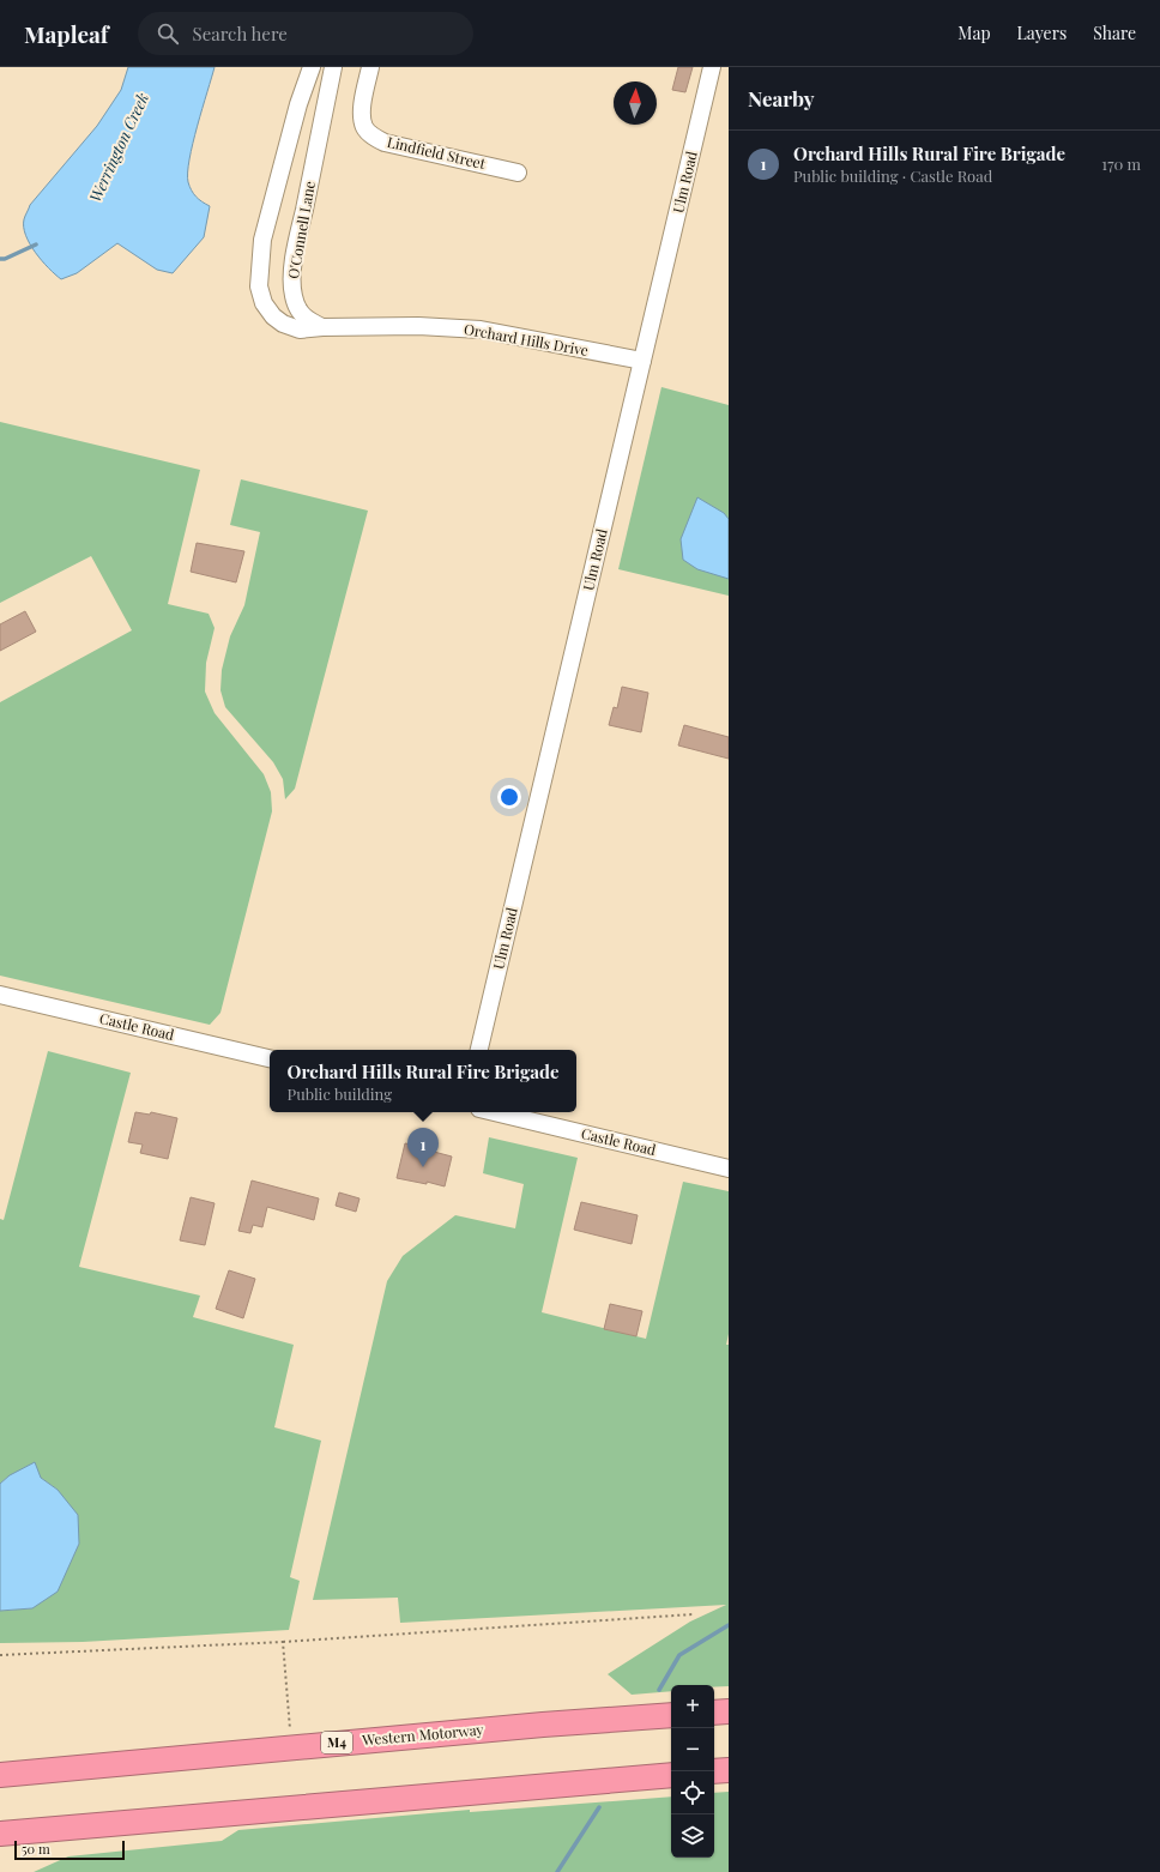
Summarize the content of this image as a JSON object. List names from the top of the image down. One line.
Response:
{"streets":{"highway":["Western Motorway","M4"],"street":["Lindfield Street","Ulm Road","O'Connell Lane","Orchard Hills Drive","Castle Road"]},"crossings":[["Ulm Road","Orchard Hills Drive"],["O'Connell Lane","Orchard Hills Drive"]],"water":["Werrington Creek"],"scale_bar":"50 m","north":"top","page":{"header":"Mapleaf","search":"Search here","nav":["Map","Layers","Share"],"heading":"Nearby","list":[{"mark":"1","name":"Orchard Hills Rural Fire Brigade","note":"Public building · Castle Road","value":"170 m"}],"popup":["Orchard Hills Rural Fire Brigade","Public building"],"pins":"1","map_buttons":["+","−"],"scale":"50 m"}}
